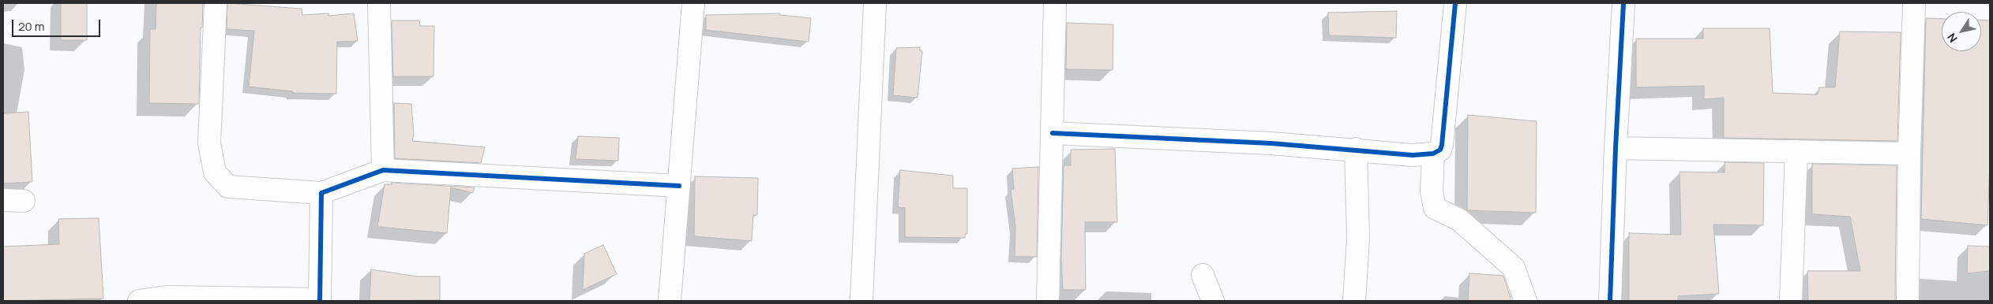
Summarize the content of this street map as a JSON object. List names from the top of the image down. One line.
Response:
{"scale_bar":"20 m","north":"bottom left"}
